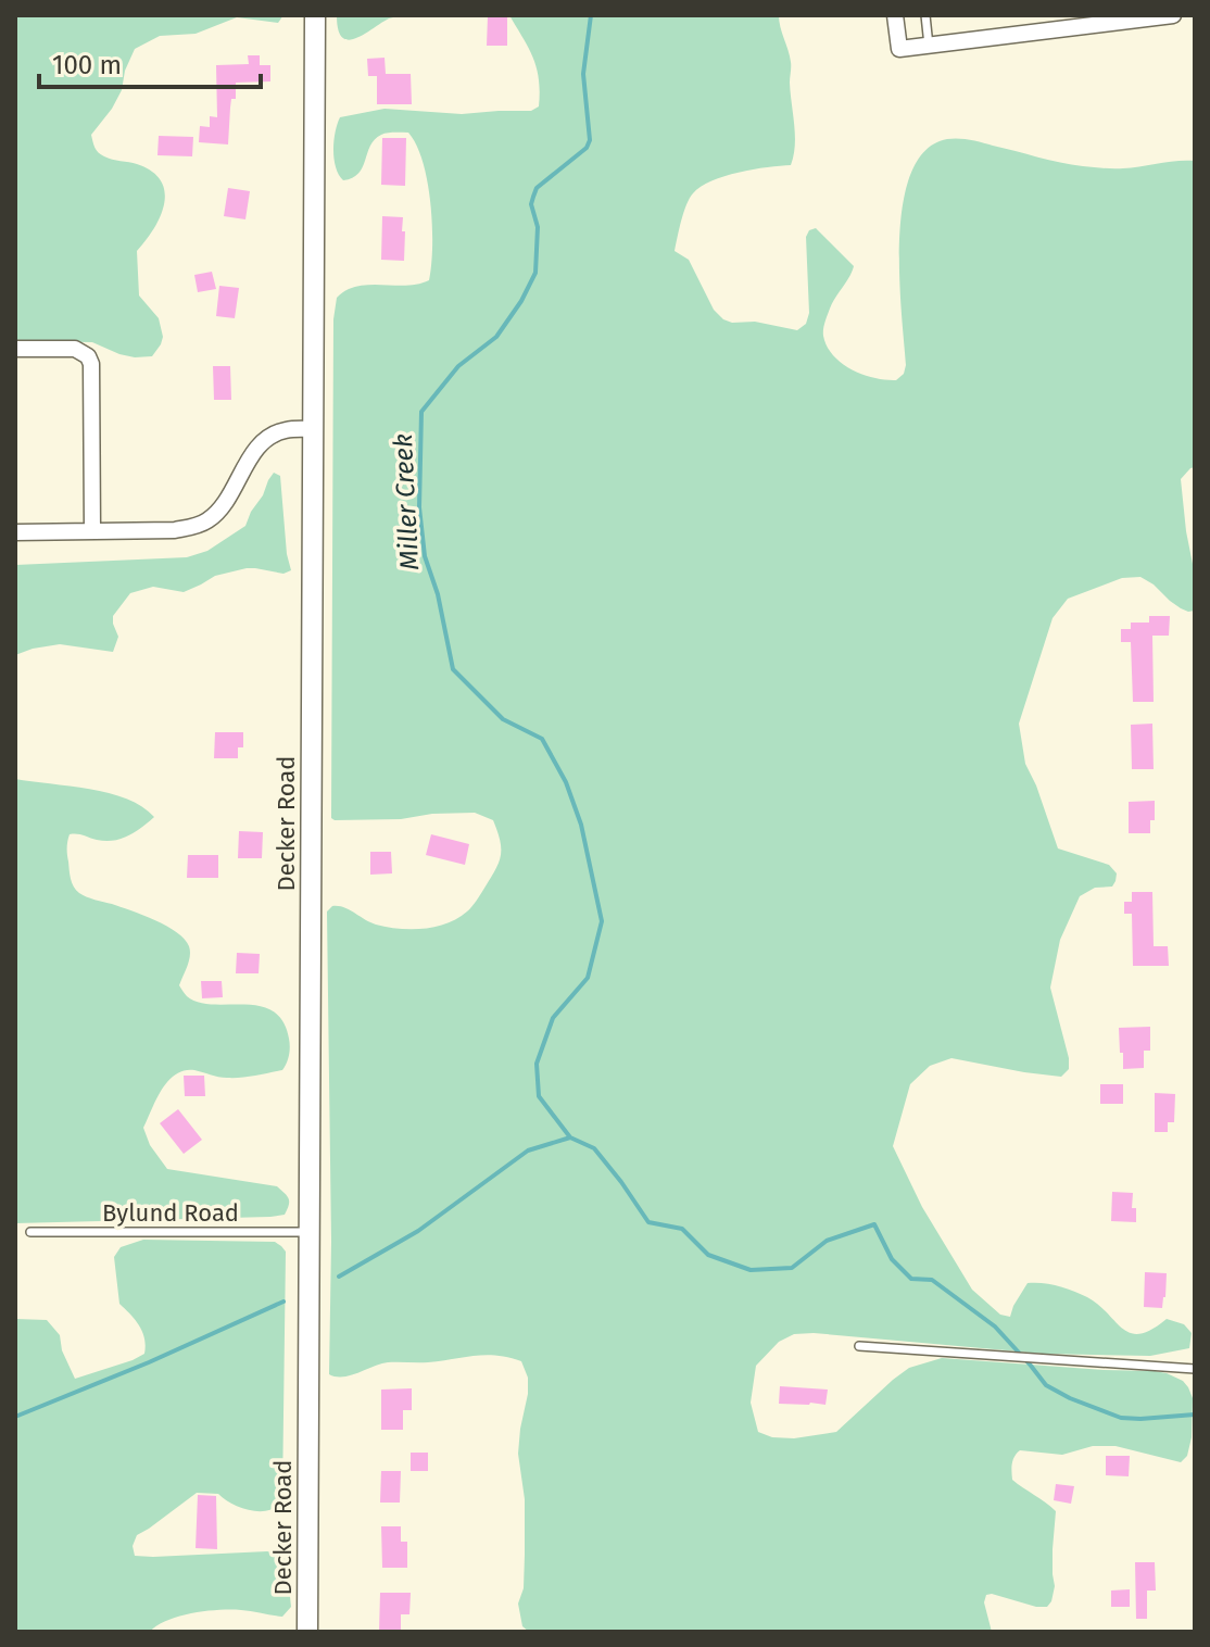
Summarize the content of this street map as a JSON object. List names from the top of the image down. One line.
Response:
{"streets":{"street":["Decker Road"],"lane":["Bylund Road"]},"crossings":[["Decker Road","Bylund Road"]],"water":["Miller Creek"],"scale_bar":"100 m"}
